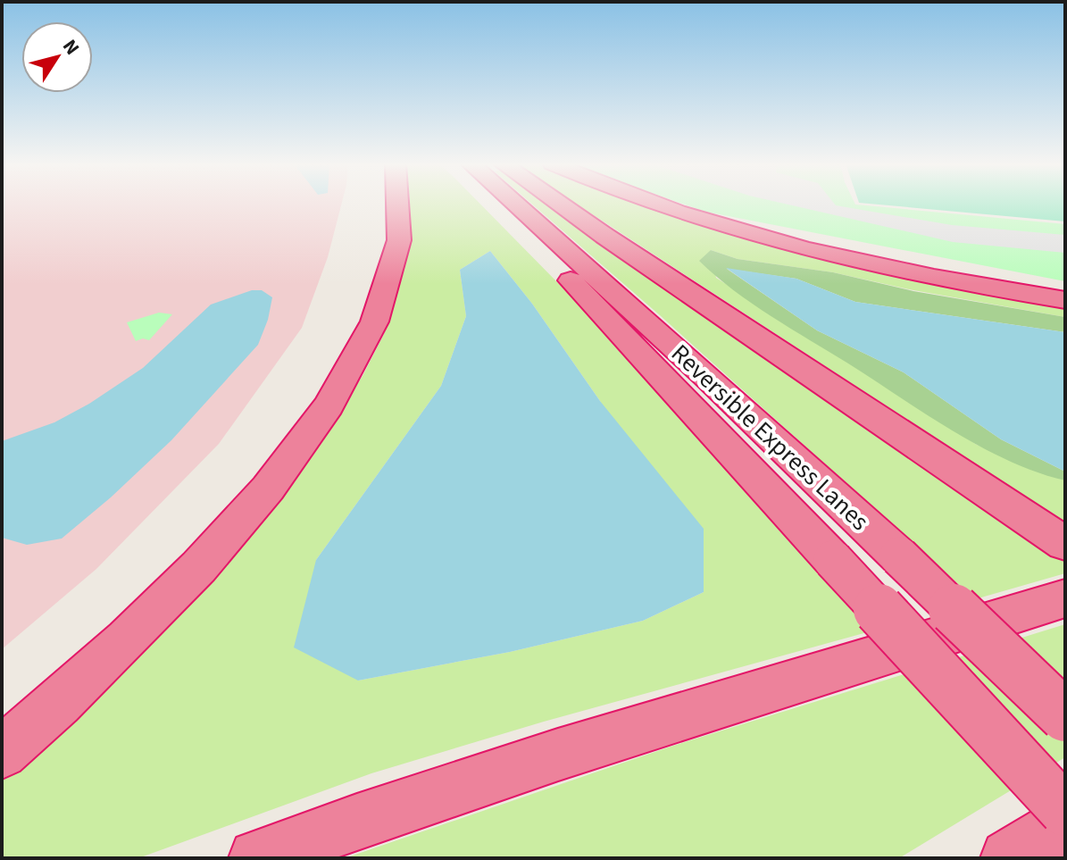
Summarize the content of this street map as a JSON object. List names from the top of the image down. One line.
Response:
{"streets":{"highway":["Reversible Express Lanes"]},"north":"top right"}
